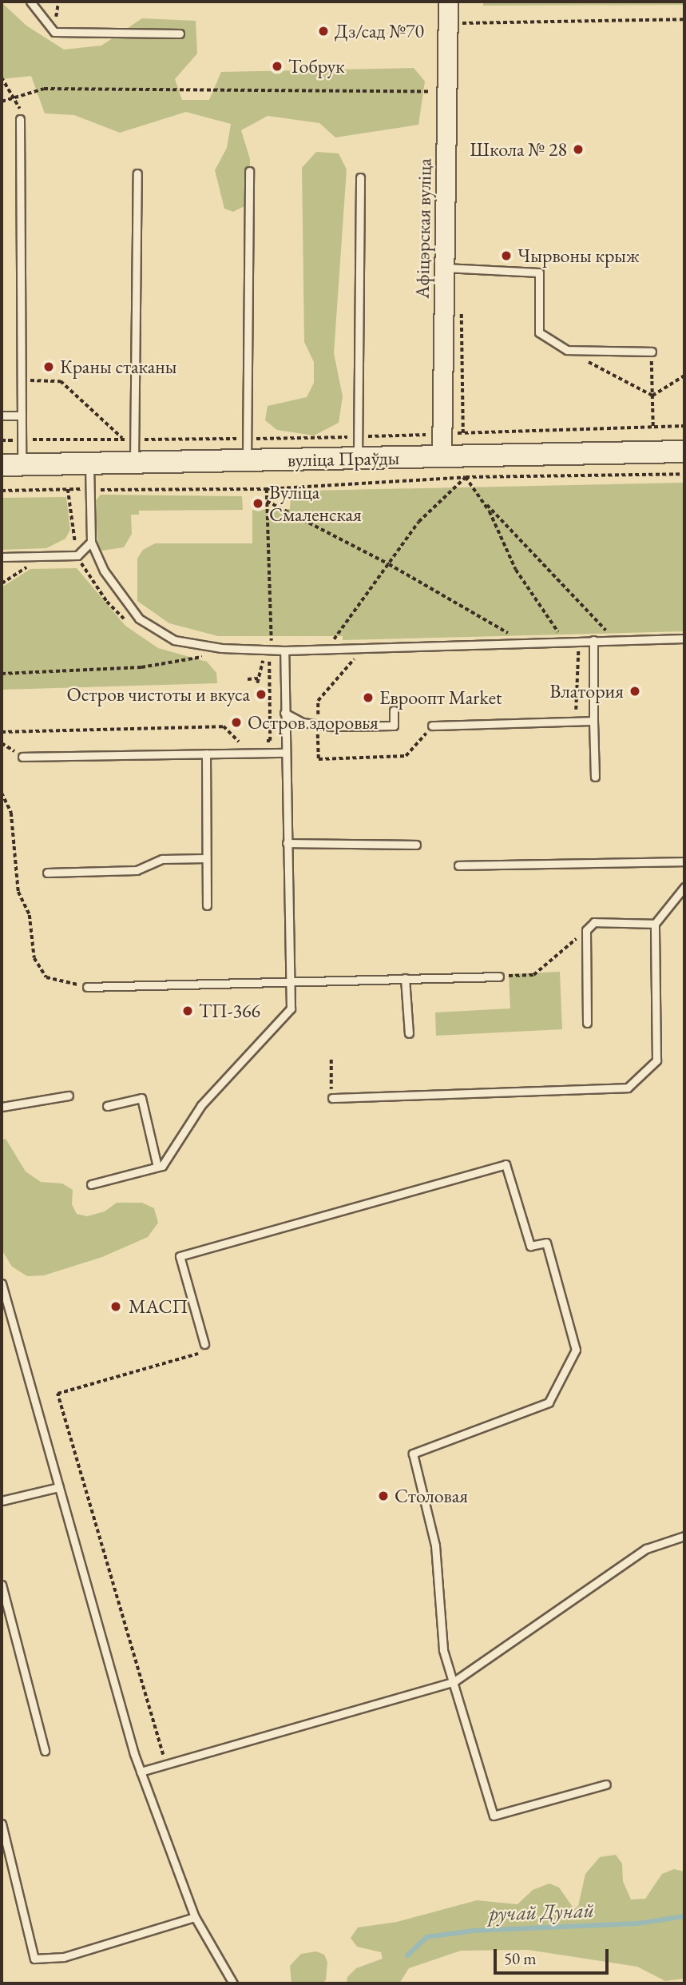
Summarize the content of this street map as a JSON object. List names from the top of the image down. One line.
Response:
{"streets":{"main road":["вуліца Праўды"],"street":["Афіцэрская вуліца"]},"crossings":[["Афіцэрская вуліца","вуліца Праўды"]],"water":["ручай Дунай"],"places":["Дз/сад №70","Тобрук","Школа № 28","Чырвоны крыж","Краны стаканы","Вуліца Смаленская","Влатория","Остров чистоты и вкуса","Евроопт Market","Остров здоровья","ТП-366","МАСП","Столовая"],"scale_bar":"50 m"}
